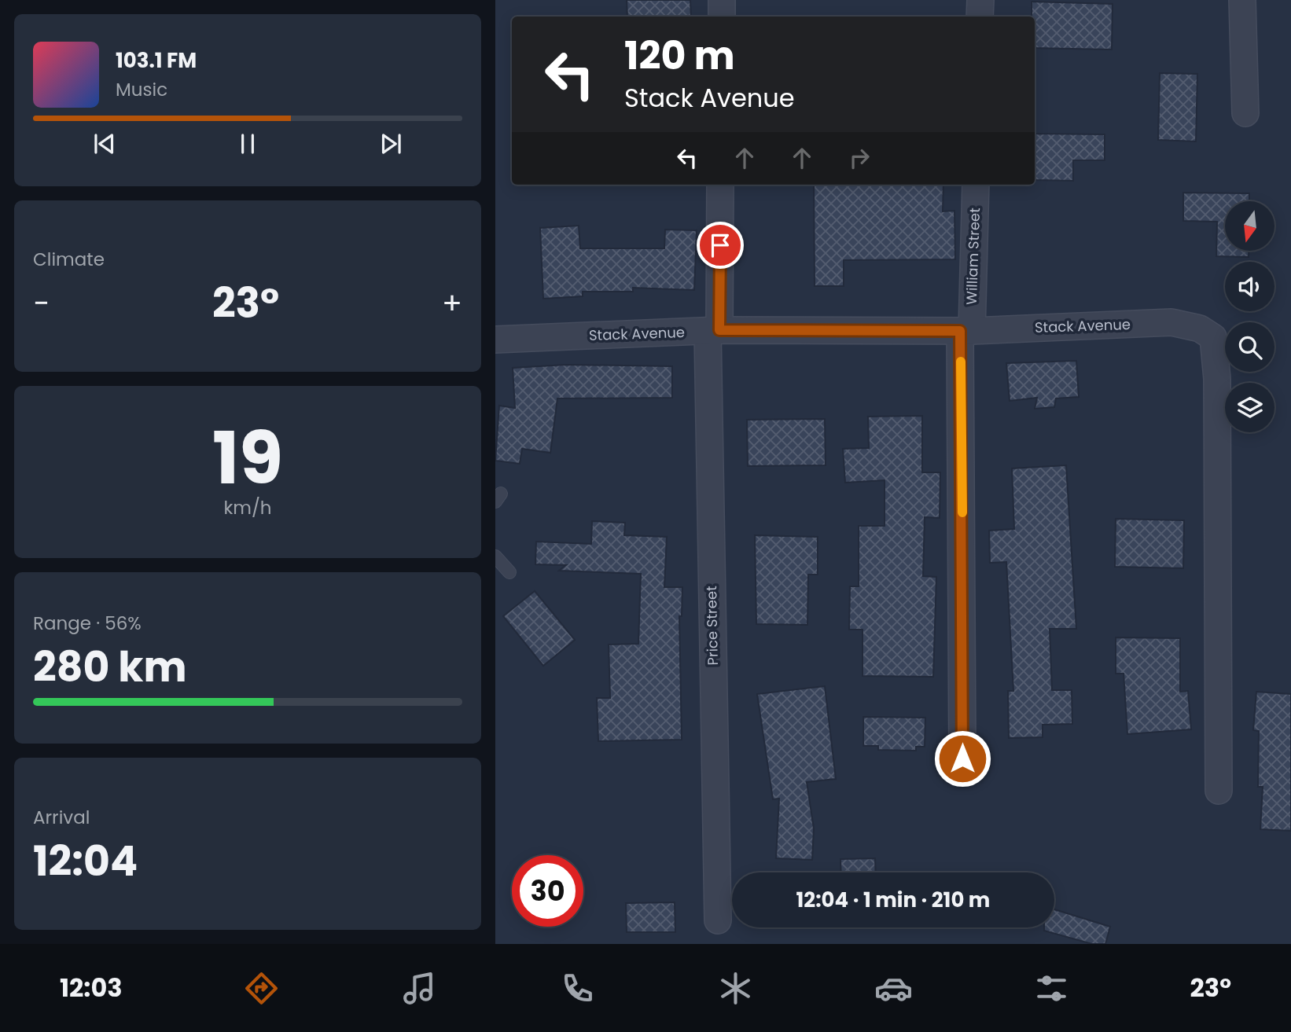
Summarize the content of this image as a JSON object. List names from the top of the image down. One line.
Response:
{"streets":{"street":["William Street","Stack Avenue","Price Street"]},"crossings":[["William Street","Stack Avenue"],["Stack Avenue","Price Street"]],"north":"bottom","page":{"turn":["120 m","Stack Avenue"],"song":["103.1 FM","Music"],"tile":["Climate",["19","km/h"],["Range · 56%","280 km"],["Arrival","12:04"]],"heat":["−","23°","+"],"limit":"30","trip":"12:04 · 1 min · 210 m","tabs":["12:03","23°"]}}
